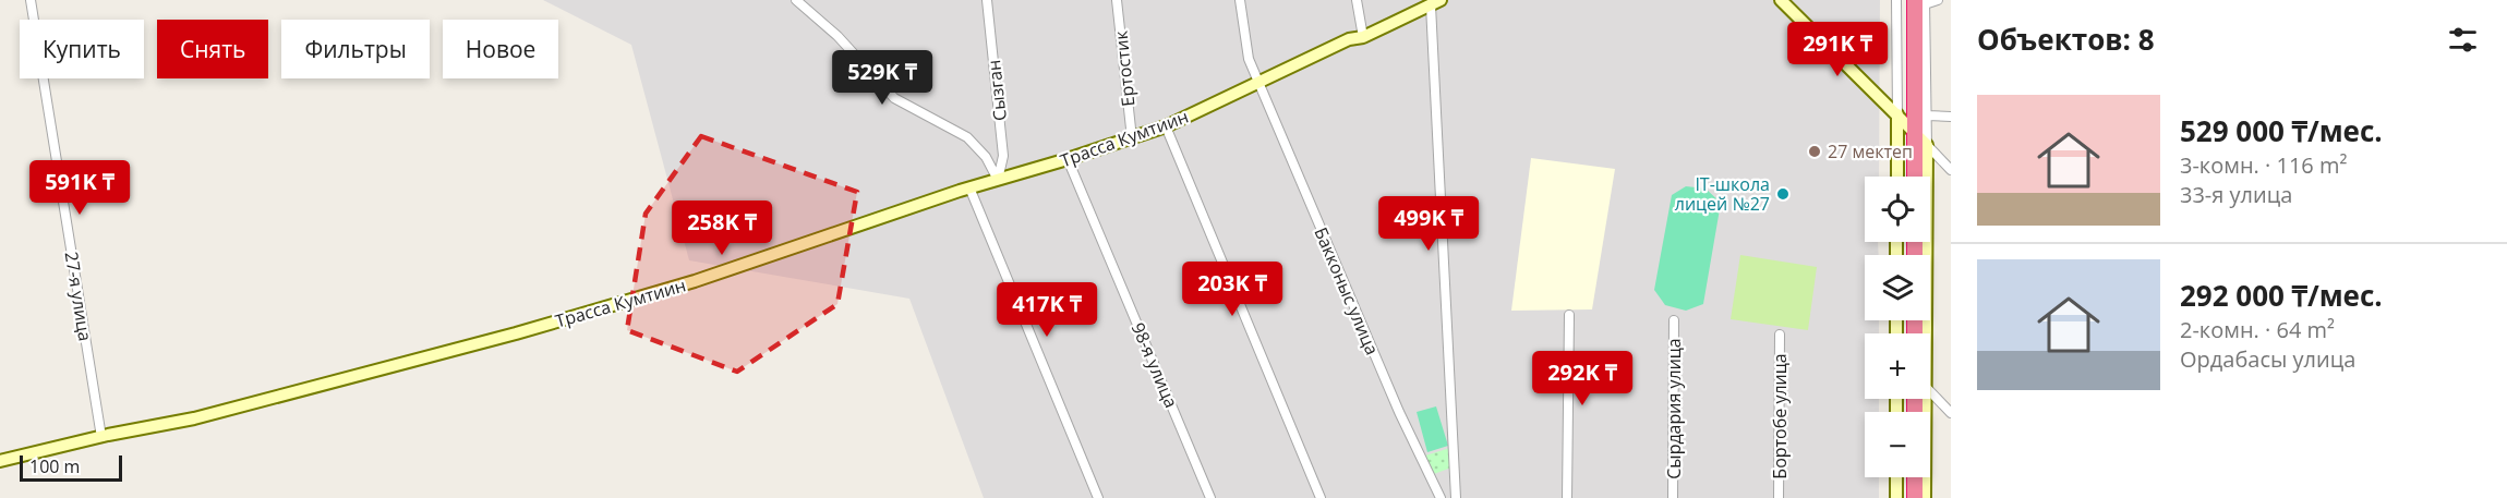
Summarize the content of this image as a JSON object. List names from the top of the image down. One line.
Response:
{"streets":{"street":["Ертостик","Сызган","Трасса Кумтиин","Бакконыс улица","27-я улица","98-я улица","Сырдария улица","Бортобе улица"]},"crossings":[["Ертостик","Трасса Кумтиин"],["Сызган","Трасса Кумтиин"],["Трасса Кумтиин","Бакконыс улица"],["Трасса Кумтиин","27-я улица"],["Трасса Кумтиин","98-я улица"]],"places":["27 мектеп","IT-школа лицей №27"],"scale_bar":"100 m","page":{"heading":"Объектов: 8","chip":["Купить","Снять","Фильтры","Новое"],"price":["291K ₸","529K ₸","591K ₸","499K ₸","258K ₸","203K ₸","417K ₸","292K ₸"],"list":[{"name":"529 000 ₸/мес.","note":"3-комн. · 116 m² · 33-я улица"},{"name":"292 000 ₸/мес.","note":"2-комн. · 64 m² · Ордабасы улица"}],"map_buttons":["+","−"],"scale":"100 m"}}
